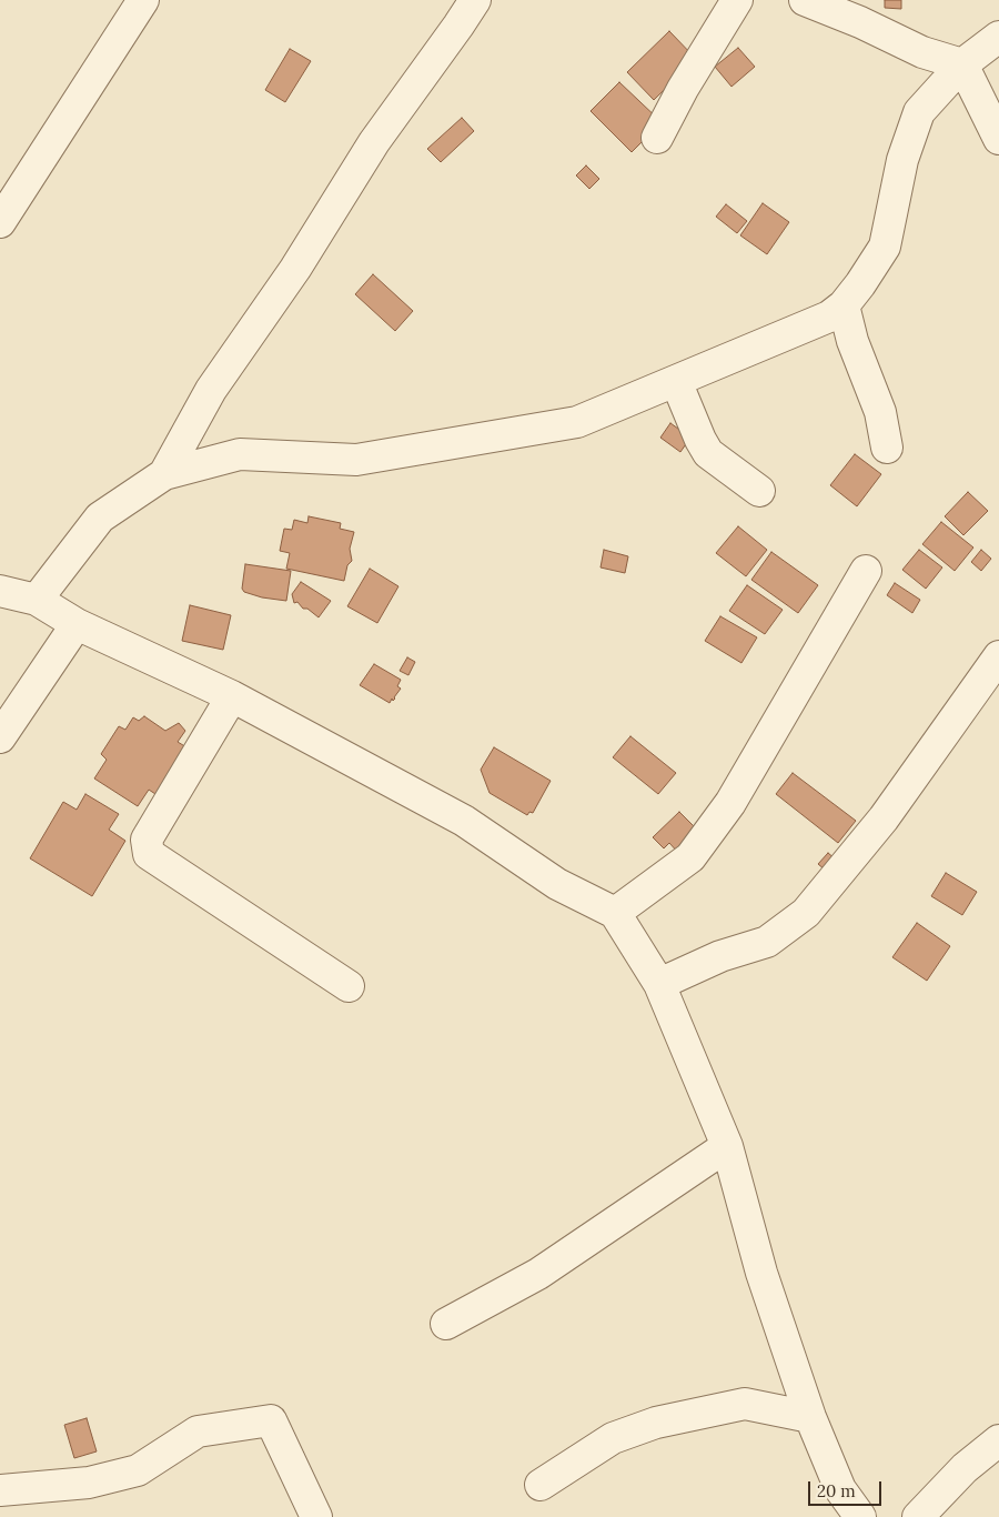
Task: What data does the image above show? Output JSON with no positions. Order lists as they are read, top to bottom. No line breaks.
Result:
{"scale_bar":"20 m"}
